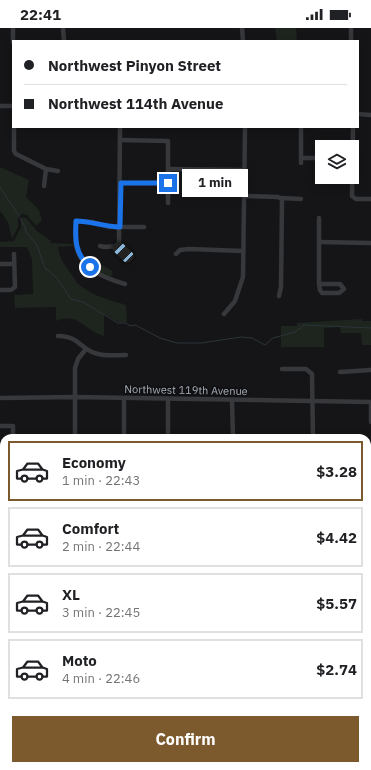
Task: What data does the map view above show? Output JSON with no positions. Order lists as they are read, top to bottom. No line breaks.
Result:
{"streets":{"street":["Northwest 119th Avenue"]},"page":{"status":"22:41","banner":["Northwest Pinyon Street","Northwest 114th Avenue"],"bubble":"1 min","list":[{"name":"Economy","note":"1 min · 22:43","value":"$3.28"},{"name":"Comfort","note":"2 min · 22:44","value":"$4.42"},{"name":"XL","note":"3 min · 22:45","value":"$5.57"},{"name":"Moto","note":"4 min · 22:46","value":"$2.74"}],"buttons":"Confirm"}}
